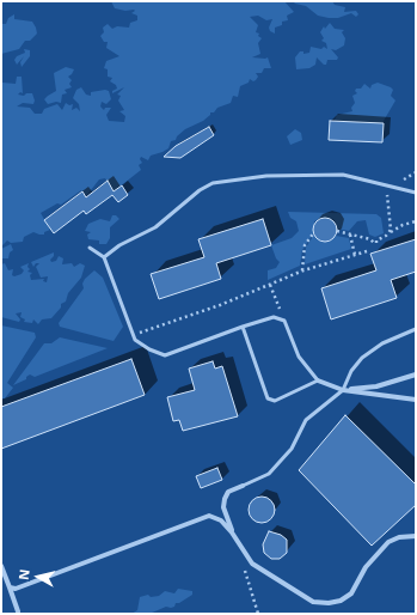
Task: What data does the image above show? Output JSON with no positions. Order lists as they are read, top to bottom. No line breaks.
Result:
{"north":"left"}
